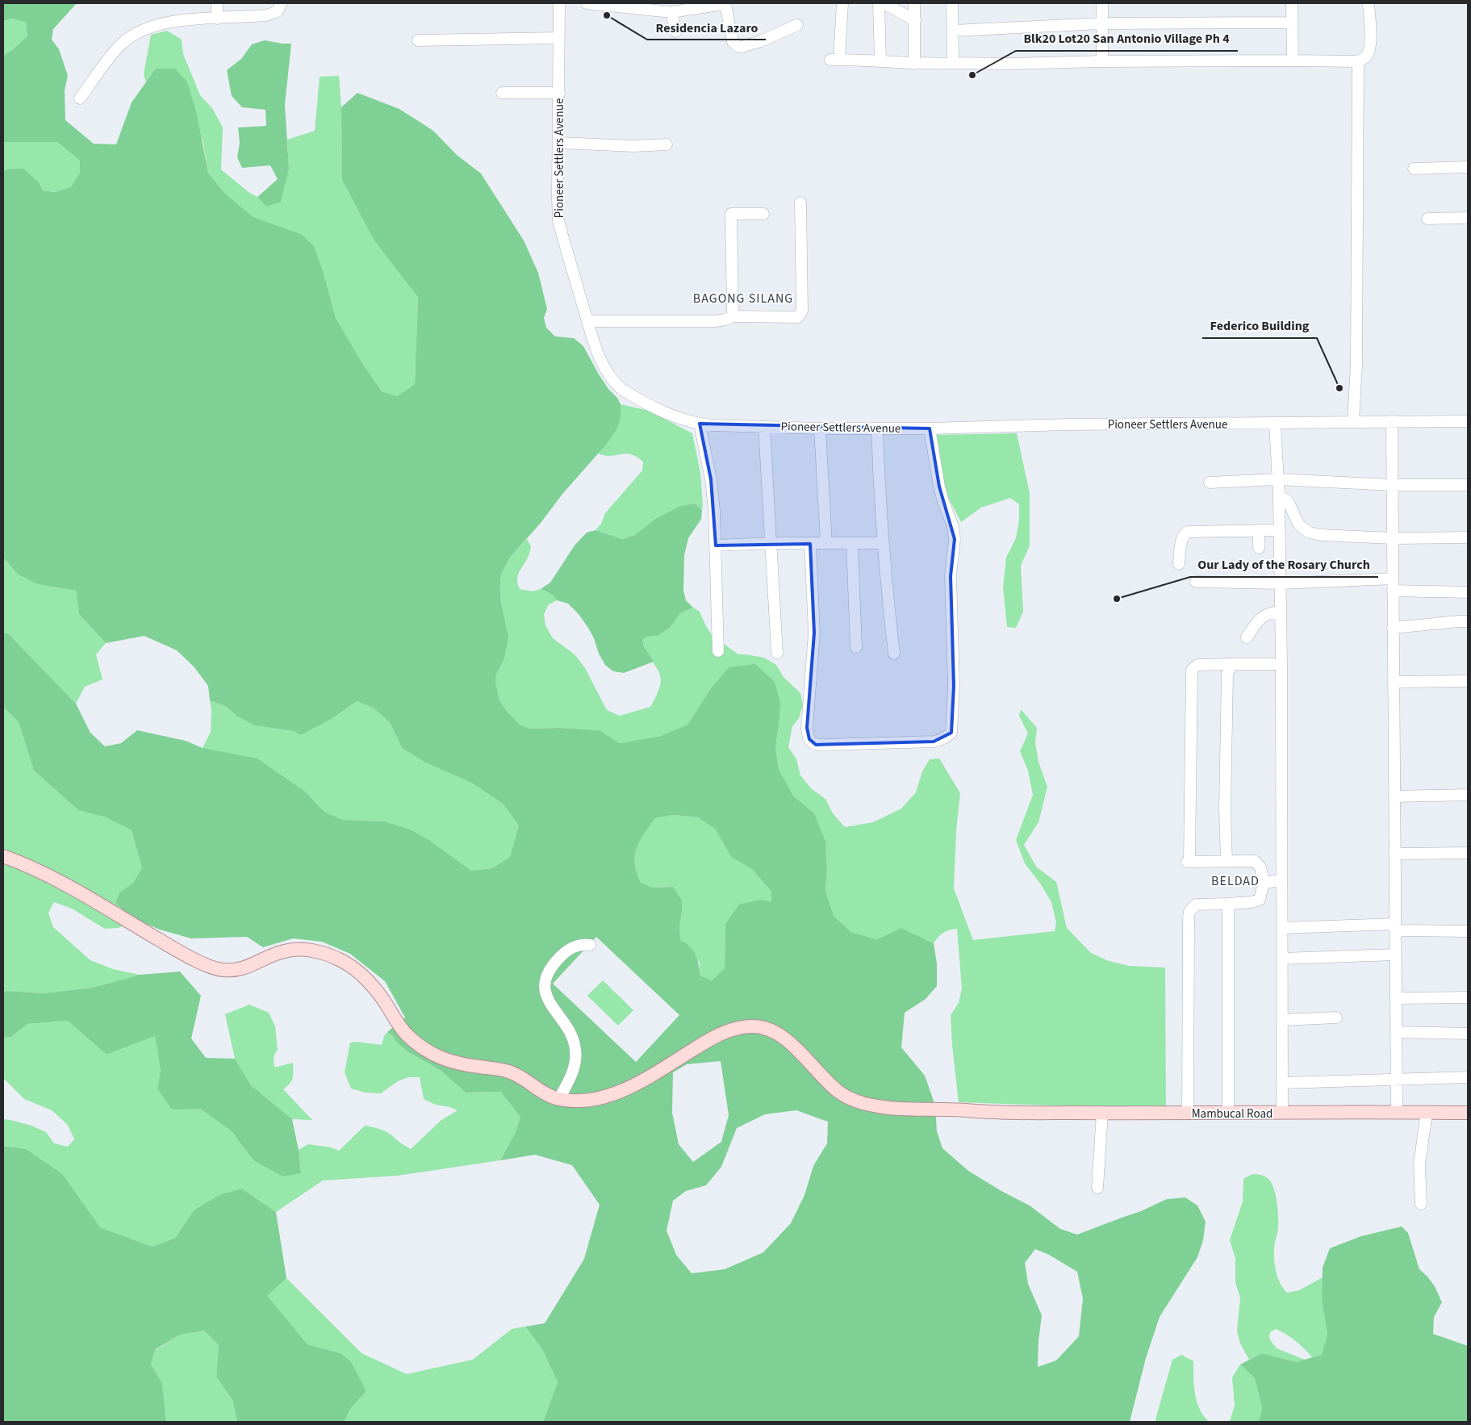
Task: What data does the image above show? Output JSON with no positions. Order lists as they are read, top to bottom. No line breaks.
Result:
{"streets":{"main road":["Mambucal Road"],"street":["Pioneer Settlers Avenue"]},"districts":["BAGONG SILANG","BELDAD"],"places":["Residencia Lazaro","Blk20 Lot20 San Antonio Village Ph 4","Federico Building","Our Lady of the Rosary Church"]}
